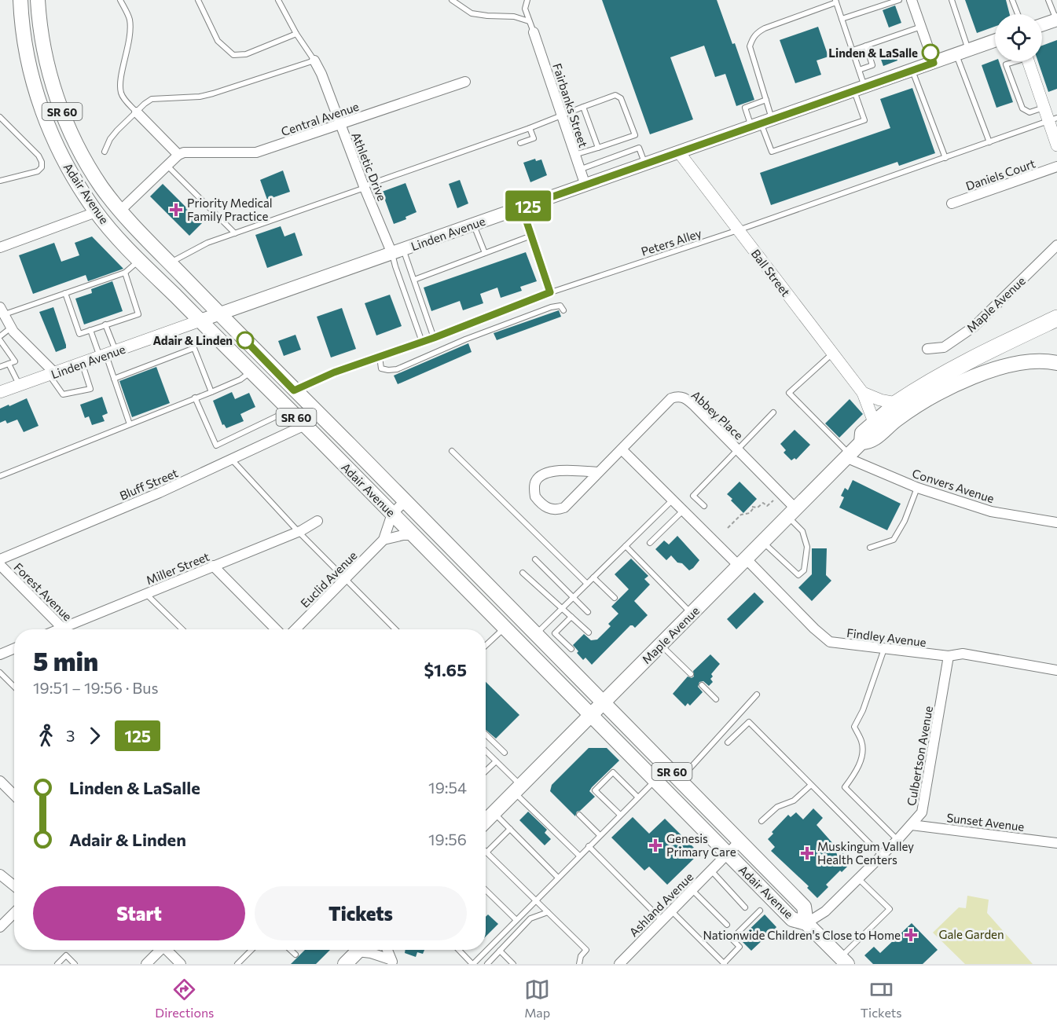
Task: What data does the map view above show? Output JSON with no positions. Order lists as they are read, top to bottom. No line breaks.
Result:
{"streets":{"main road":["SR 60","Adair Avenue","Linden Avenue","Maple Avenue"],"street":["Fairbanks Street","Central Avenue","Athletic Drive","Daniels Court","Ball Street","Abbey Place","Bluff Street","Convers Avenue","Miller Street","Euclid Avenue","Forest Avenue","Findley Avenue","Culbertson Avenue","Sunset Avenue","Ashland Avenue"],"lane":["Peters Alley"]},"crossings":[["Fairbanks Street","Linden Avenue"],["Central Avenue","Athletic Drive"],["Athletic Drive","Linden Avenue"],["Adair Avenue","Linden Avenue"],["Adair Avenue","Peters Alley"],["Adair Avenue","Maple Avenue"],["Adair Avenue","Bluff Street"],["Adair Avenue","Euclid Avenue"],["Adair Avenue","Culbertson Avenue"],["Adair Avenue","Ashland Avenue"],["Linden Avenue","Ball Street"],["Peters Alley","Ball Street"],["Maple Avenue","Abbey Place"],["Maple Avenue","Convers Avenue"],["Maple Avenue","Findley Avenue"],["Findley Avenue","Culbertson Avenue"],["Culbertson Avenue","Sunset Avenue"]],"parks":["Gale Garden"],"places":{"other":["Linden & LaSalle","Adair & Linden"],"health":["Priority Medical Family Practice","Genesis Primary Care","Muskingum Valley Health Centers","Nationwide Children's Close to Home"]},"lines":["bus line 125"],"page":{"on_map":"125","heading":["5 min","19:51 – 19:56 · Bus","$1.65"],"legs":["3","125"],"list":[{"name":"Linden & LaSalle","value":"19:54"},{"name":"Adair & Linden","value":"19:56"}],"buttons":["Start","Tickets"],"tabs":["Directions","Map","Tickets"]}}
